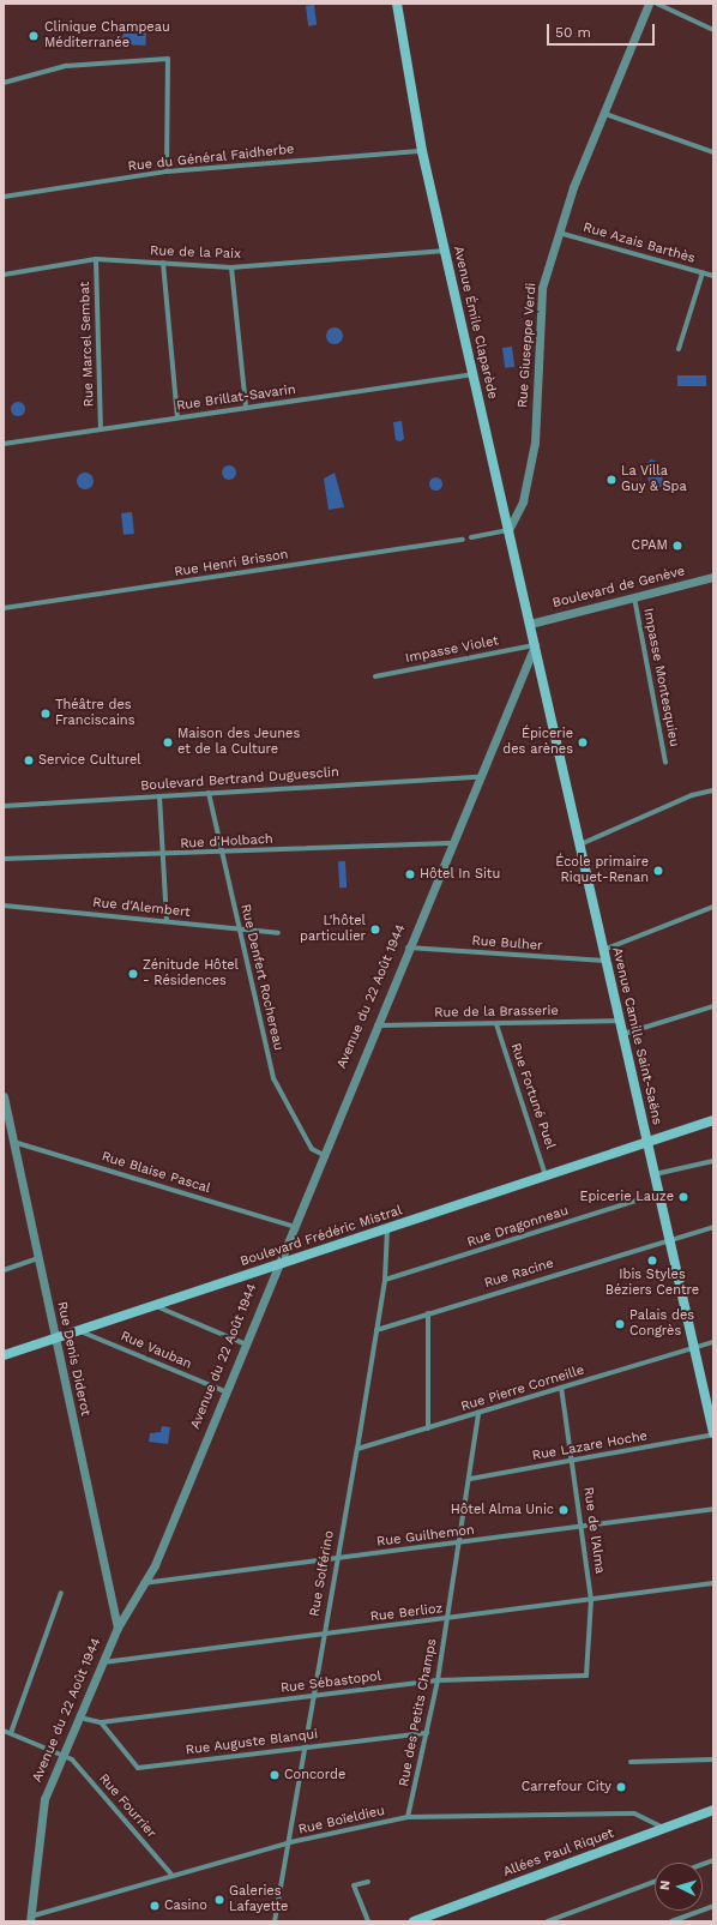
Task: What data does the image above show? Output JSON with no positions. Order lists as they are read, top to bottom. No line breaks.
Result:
{"streets":{"main road":["Avenue Émile Claparède","Avenue Camille Saint-Saëns","Boulevard Frédéric Mistral","Allées Paul Riquet"],"street":["Rue du Général Faidherbe","Rue Azais Barthès","Rue de la Paix","Rue Marcel Sembat","Rue Giuseppe Verdi","Rue Brillat-Savarin","Rue Henri Brisson","Boulevard de Genève","Impasse Violet","Impasse Montesquieu","Boulevard Bertrand Duguesclin","Rue d'Holbach","Rue d'Alembert","Rue Bulher","Rue Denfert Rochereau","Avenue du 22 Août 1944","Rue de la Brasserie","Rue Fortuné Puel","Rue Blaise Pascal","Rue Dragonneau","Rue Racine","Rue Vauban","Rue Denis Diderot","Rue Pierre Corneille","Rue Lazare Hoche","Rue de l'Alma","Rue Guilhemon","Rue Solférino","Rue Berlioz","Rue Sébastopol","Rue des Petits Champs","Rue Auguste Blanqui","Rue Fourrier","Rue Boïeldieu"]},"crossings":[["Rue du Général Faidherbe","Avenue Émile Claparède"],["Rue Azais Barthès","Rue Giuseppe Verdi"],["Rue de la Paix","Avenue Émile Claparède"],["Rue de la Paix","Rue Marcel Sembat"],["Avenue Émile Claparède","Rue Giuseppe Verdi"],["Avenue Émile Claparède","Rue Brillat-Savarin"],["Avenue Émile Claparède","Boulevard de Genève"],["Avenue Émile Claparède","Impasse Violet"],["Avenue Émile Claparède","Avenue du 22 Août 1944"],["Avenue Émile Claparède","Avenue Camille Saint-Saëns"],["Rue Marcel Sembat","Rue Brillat-Savarin"],["Boulevard de Genève","Impasse Montesquieu"],["Impasse Violet","Avenue du 22 Août 1944"],["Impasse Violet","Avenue Camille Saint-Saëns"],["Boulevard Bertrand Duguesclin","Rue Denfert Rochereau"],["Boulevard Bertrand Duguesclin","Avenue du 22 Août 1944"],["Rue d'Holbach","Rue Denfert Rochereau"],["Rue d'Holbach","Avenue du 22 Août 1944"],["Rue d'Alembert","Rue Denfert Rochereau"],["Rue Bulher","Avenue du 22 Août 1944"],["Rue Bulher","Avenue Camille Saint-Saëns"],["Rue Denfert Rochereau","Avenue du 22 Août 1944"],["Avenue du 22 Août 1944","Rue de la Brasserie"],["Avenue du 22 Août 1944","Avenue Camille Saint-Saëns"],["Avenue du 22 Août 1944","Rue Blaise Pascal"],["Avenue du 22 Août 1944","Boulevard Frédéric Mistral"],["Avenue du 22 Août 1944","Rue Vauban"],["Avenue du 22 Août 1944","Rue Denis Diderot"],["Avenue du 22 Août 1944","Rue Guilhemon"],["Avenue du 22 Août 1944","Rue Berlioz"],["Avenue du 22 Août 1944","Rue Sébastopol"],["Avenue du 22 Août 1944","Rue Fourrier"],["Avenue du 22 Août 1944","Rue Boïeldieu"],["Rue de la Brasserie","Avenue Camille Saint-Saëns"],["Rue de la Brasserie","Rue Fortuné Puel"],["Avenue Camille Saint-Saëns","Rue Dragonneau"],["Avenue Camille Saint-Saëns","Boulevard Frédéric Mistral"],["Avenue Camille Saint-Saëns","Rue Racine"],["Avenue Camille Saint-Saëns","Rue Pierre Corneille"],["Avenue Camille Saint-Saëns","Rue Lazare Hoche"],["Rue Fortuné Puel","Boulevard Frédéric Mistral"],["Rue Blaise Pascal","Rue Denis Diderot"],["Rue Dragonneau","Rue Solférino"],["Boulevard Frédéric Mistral","Rue Vauban"],["Boulevard Frédéric Mistral","Rue Denis Diderot"],["Boulevard Frédéric Mistral","Rue Solférino"],["Rue Racine","Rue Solférino"],["Rue Pierre Corneille","Rue de l'Alma"],["Rue Pierre Corneille","Rue Solférino"],["Rue Pierre Corneille","Rue des Petits Champs"],["Rue Lazare Hoche","Rue de l'Alma"],["Rue Lazare Hoche","Rue des Petits Champs"],["Rue de l'Alma","Rue Guilhemon"],["Rue de l'Alma","Rue Berlioz"],["Rue de l'Alma","Rue Sébastopol"],["Rue Guilhemon","Rue Solférino"],["Rue Guilhemon","Rue des Petits Champs"],["Rue Solférino","Rue Berlioz"],["Rue Solférino","Rue Sébastopol"],["Rue Solférino","Rue Auguste Blanqui"],["Rue Solférino","Rue Boïeldieu"],["Rue Berlioz","Rue des Petits Champs"],["Rue Sébastopol","Rue des Petits Champs"],["Rue Sébastopol","Rue Auguste Blanqui"],["Rue des Petits Champs","Rue Auguste Blanqui"],["Rue des Petits Champs","Rue Boïeldieu"],["Rue Fourrier","Rue Boïeldieu"],["Rue Boïeldieu","Allées Paul Riquet"]],"places":["Clinique Champeau Méditerranée","La Villa Guy & Spa","CPAM","Théâtre des Franciscains","Maison des Jeunes et de la Culture","Épicerie des arènes","Service Culturel","École primaire Riquet-Renan","Hôtel In Situ","L'hôtel particulier","Zénitude Hôtel - Résidences","Epicerie Lauze","Ibis Styles Béziers Centre","Palais des Congrès","Hôtel Alma Unic","Concorde","Carrefour City","Galeries Lafayette","Casino"],"scale_bar":"50 m","north":"left"}
